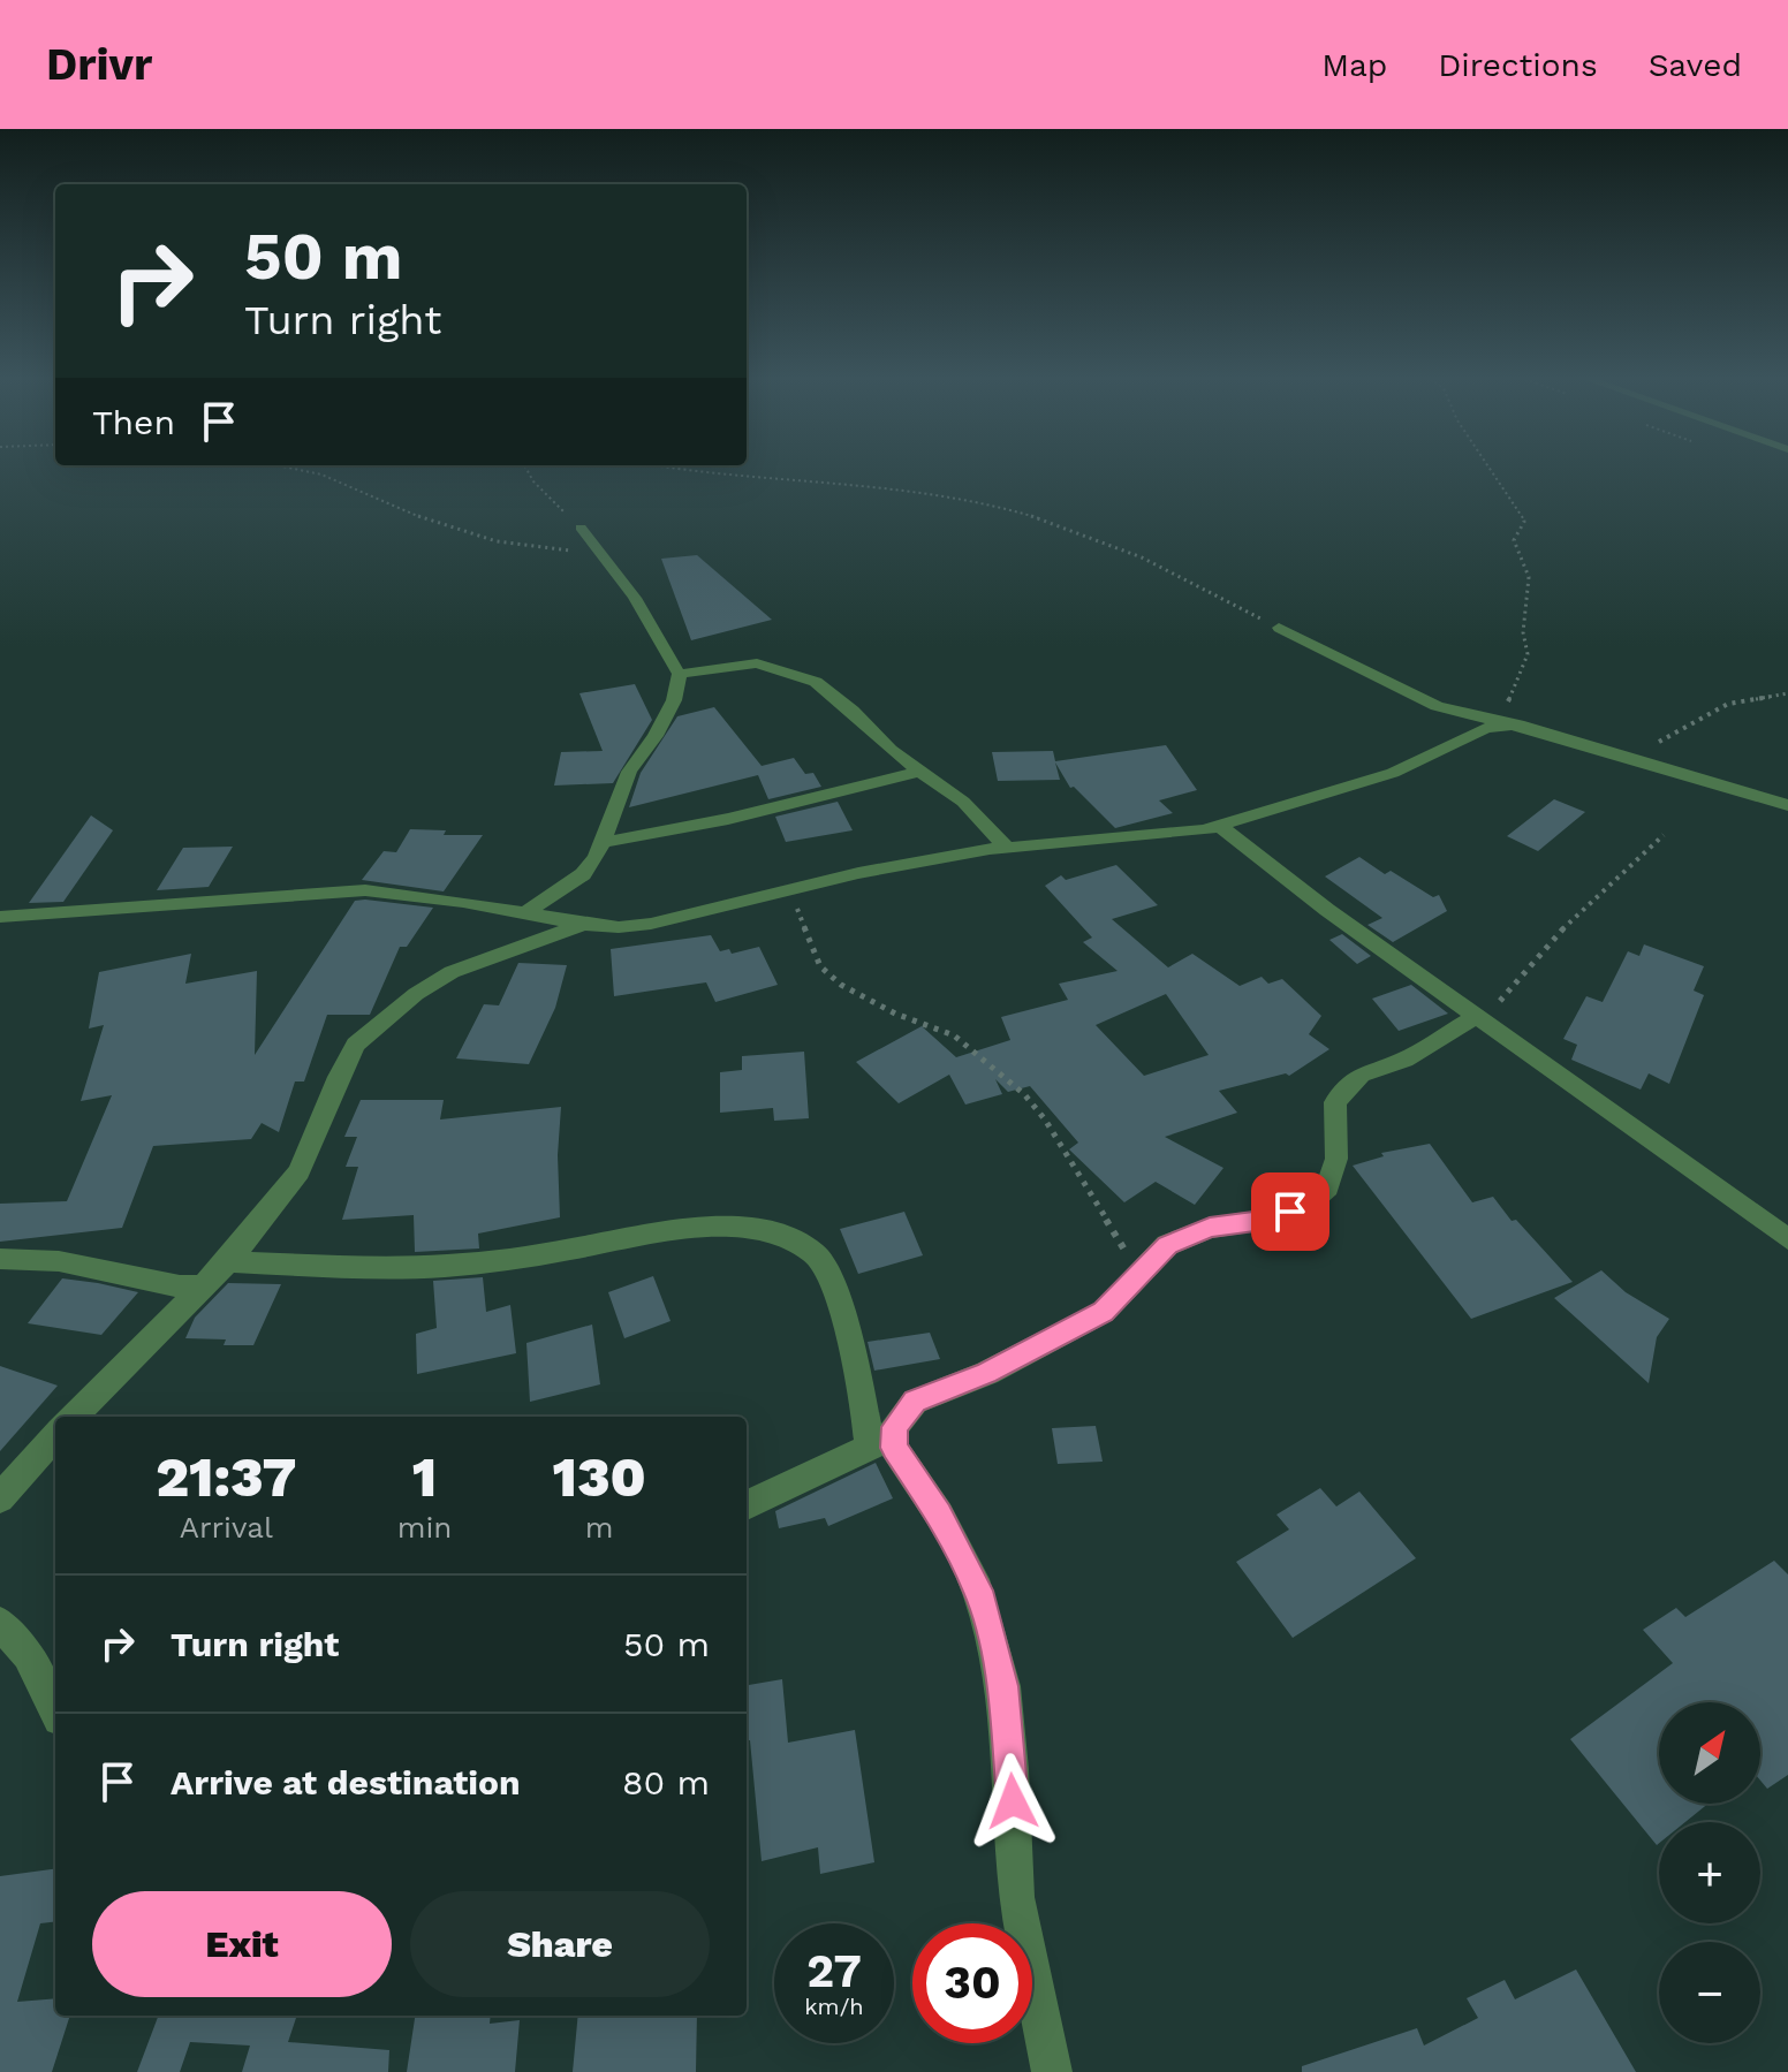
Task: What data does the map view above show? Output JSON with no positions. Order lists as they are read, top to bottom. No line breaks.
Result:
{"north":"top right","page":{"header":"Drivr","nav":["Map","Directions","Saved"],"turn":["50 m","Turn right"],"then":"Then","eta":["21:37","Arrival","1","min","130","m"],"list":[{"name":"Turn right","value":"50 m"},{"name":"Arrive at destination","value":"80 m"}],"map_buttons":["+","−"],"buttons":["Exit","Share"],"speed":"27 km/h","limit":"30"}}
